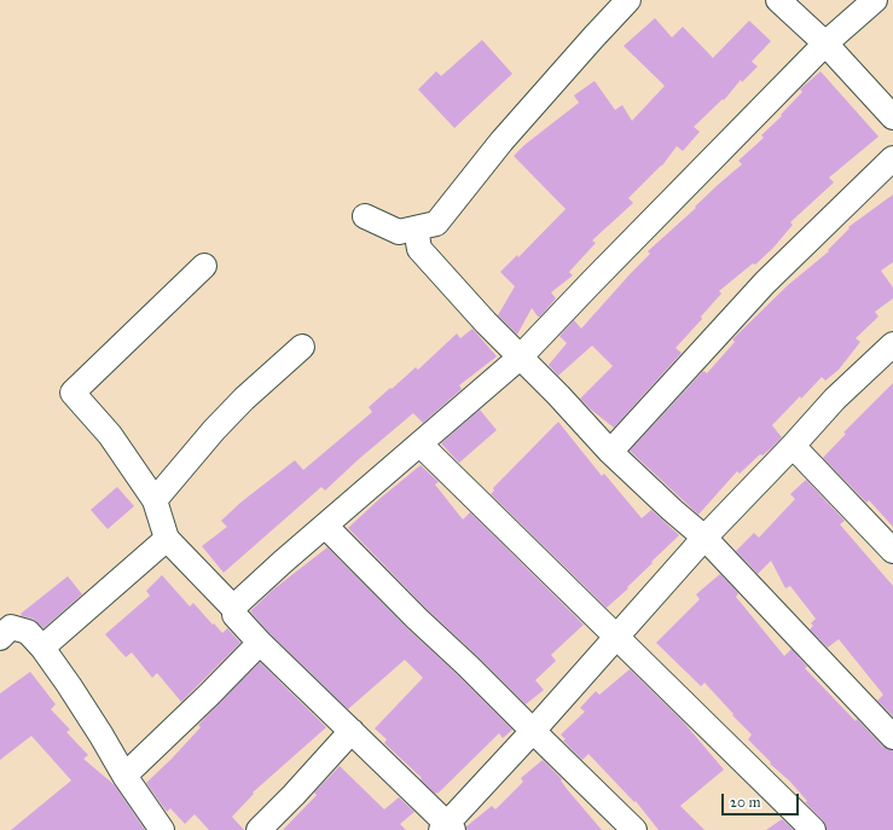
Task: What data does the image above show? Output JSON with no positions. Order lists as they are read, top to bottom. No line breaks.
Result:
{"scale_bar":"20 m"}
